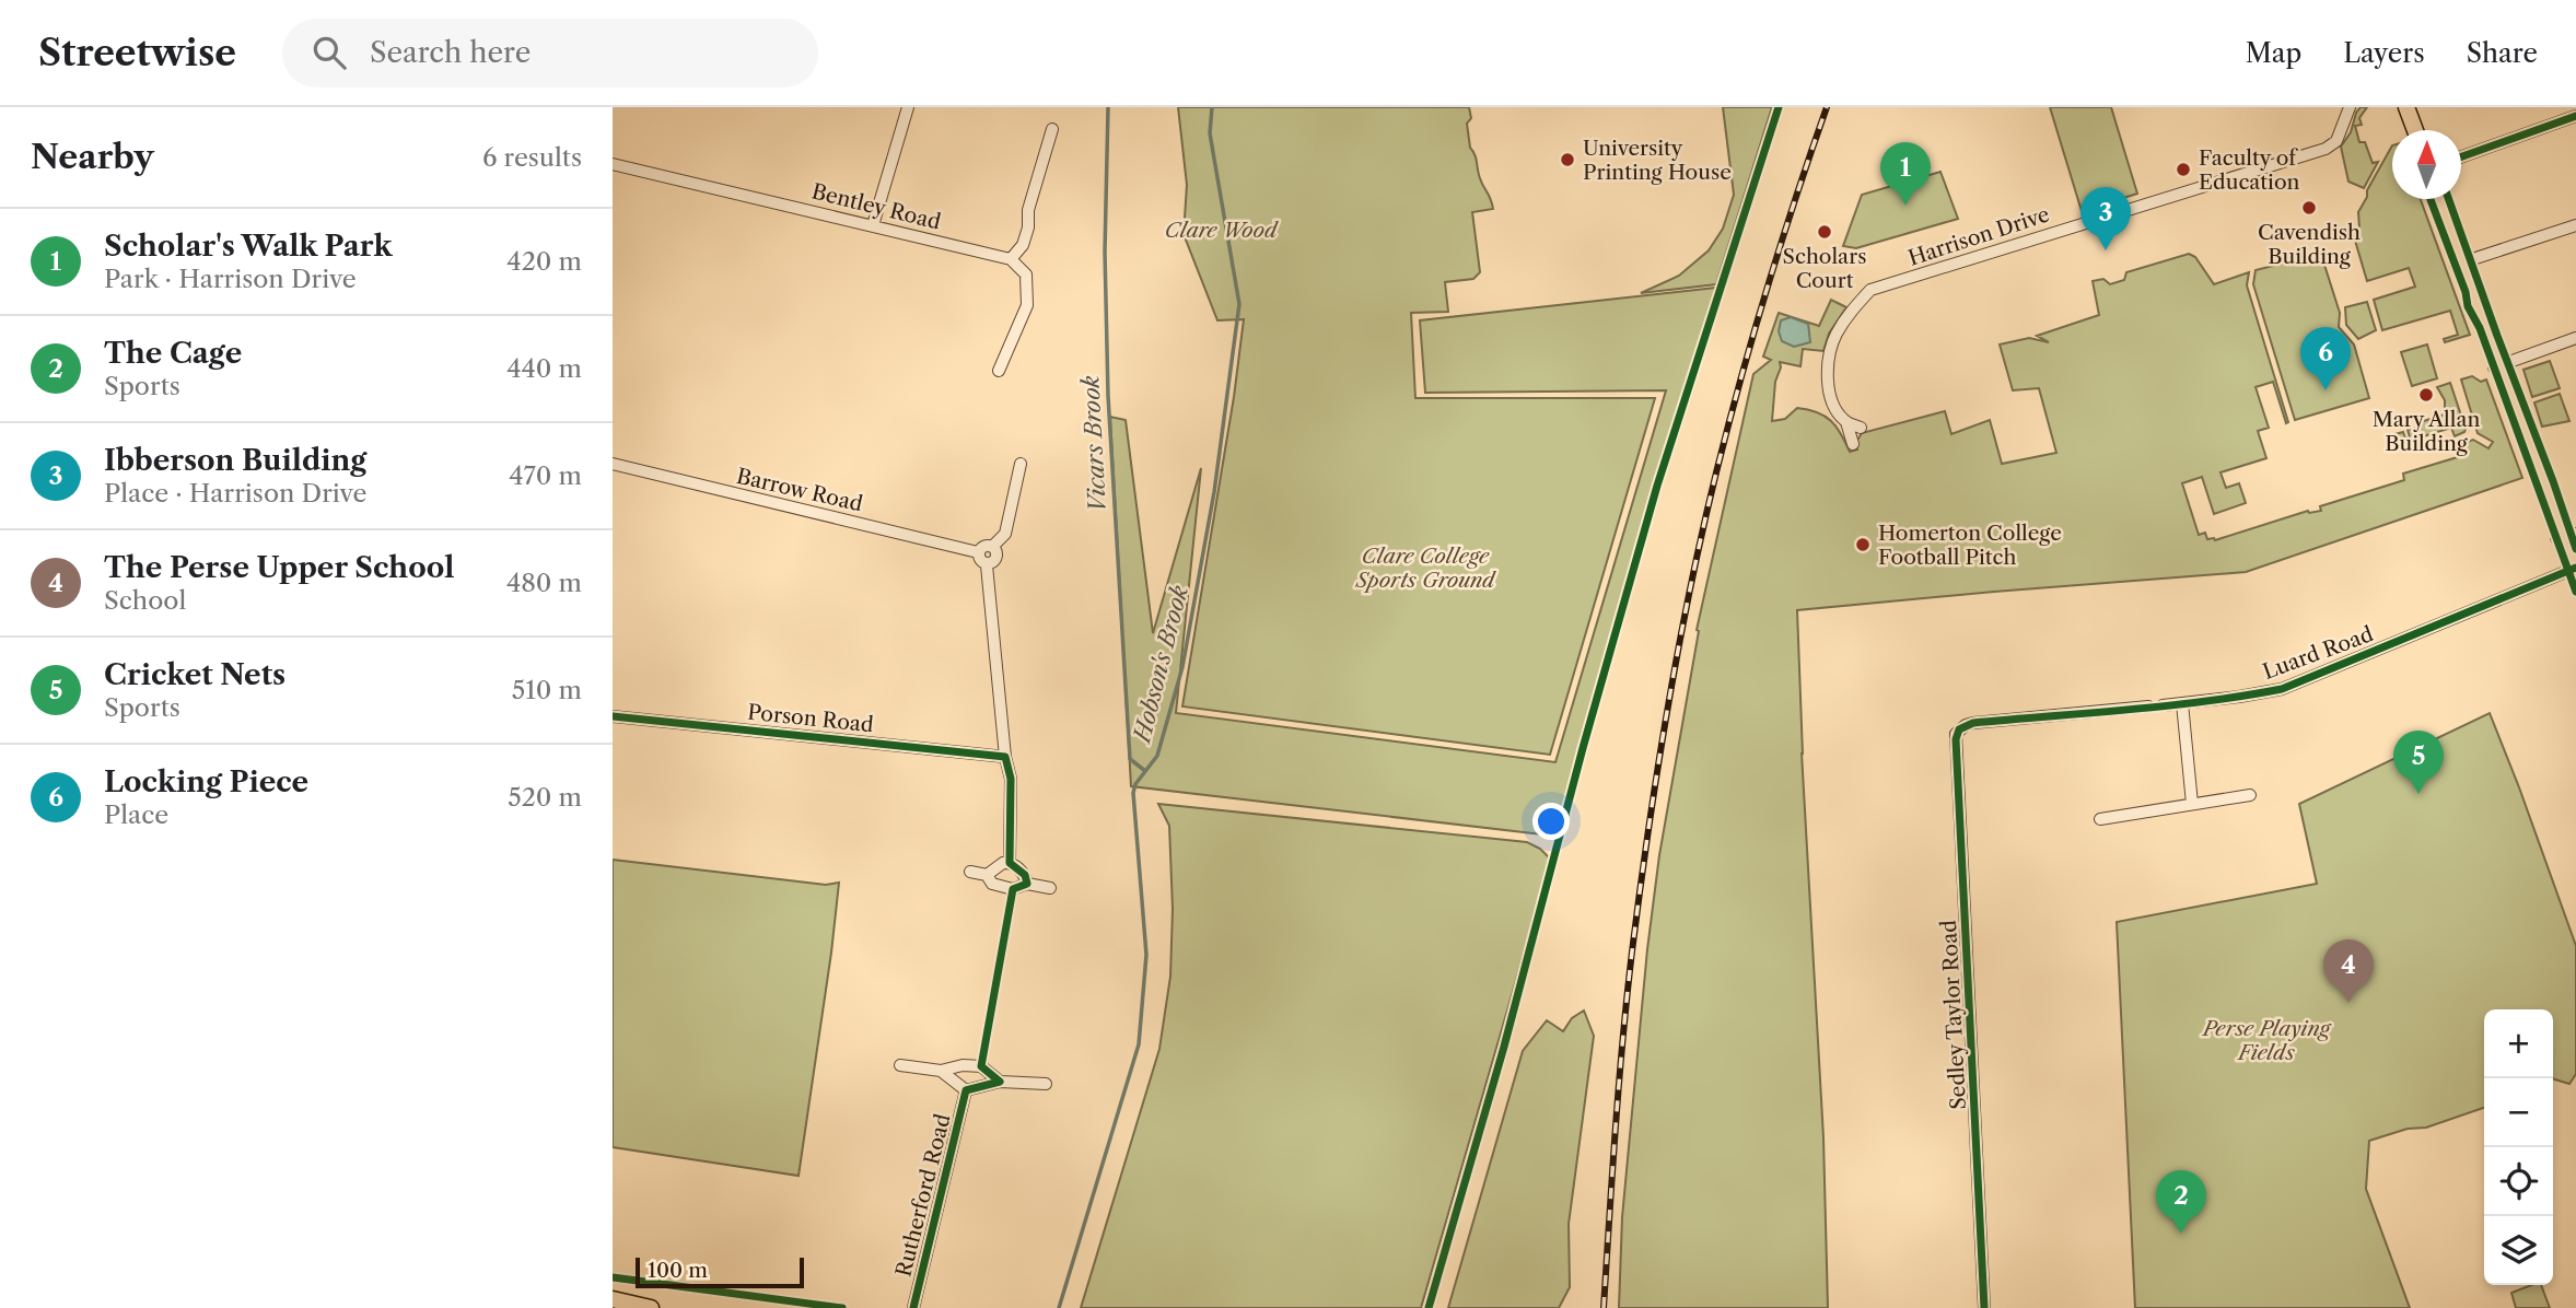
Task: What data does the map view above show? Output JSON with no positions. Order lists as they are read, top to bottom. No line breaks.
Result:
{"streets":{"street":["Bentley Road","Harrison Drive","Barrow Road","Luard Road","Porson Road","Sedley Taylor Road","Rutherford Road"]},"water":["Vicars Brook","Hobson's Brook"],"parks":["Clare Wood","Clare College Sports Ground","Perse Playing Fields"],"places":["University Printing House","Faculty of Education","Cavendish Building","Scholars Court","Mary Allan Building","Homerton College Football Pitch"],"scale_bar":"100 m","north":"top","page":{"header":"Streetwise","search":"Search here","nav":["Map","Layers","Share"],"heading":["Nearby","6 results"],"pins":["1","3","6","5","4","2"],"list":[{"mark":"1","name":"Scholar's Walk Park","note":"Park · Harrison Drive","value":"420 m"},{"mark":"2","name":"The Cage","note":"Sports","value":"440 m"},{"mark":"3","name":"Ibberson Building","note":"Place · Harrison Drive","value":"470 m"},{"mark":"4","name":"The Perse Upper School","note":"School","value":"480 m"},{"mark":"5","name":"Cricket Nets","note":"Sports","value":"510 m"},{"mark":"6","name":"Locking Piece","note":"Place","value":"520 m"}],"map_buttons":["+","−"],"scale":"100 m"}}
